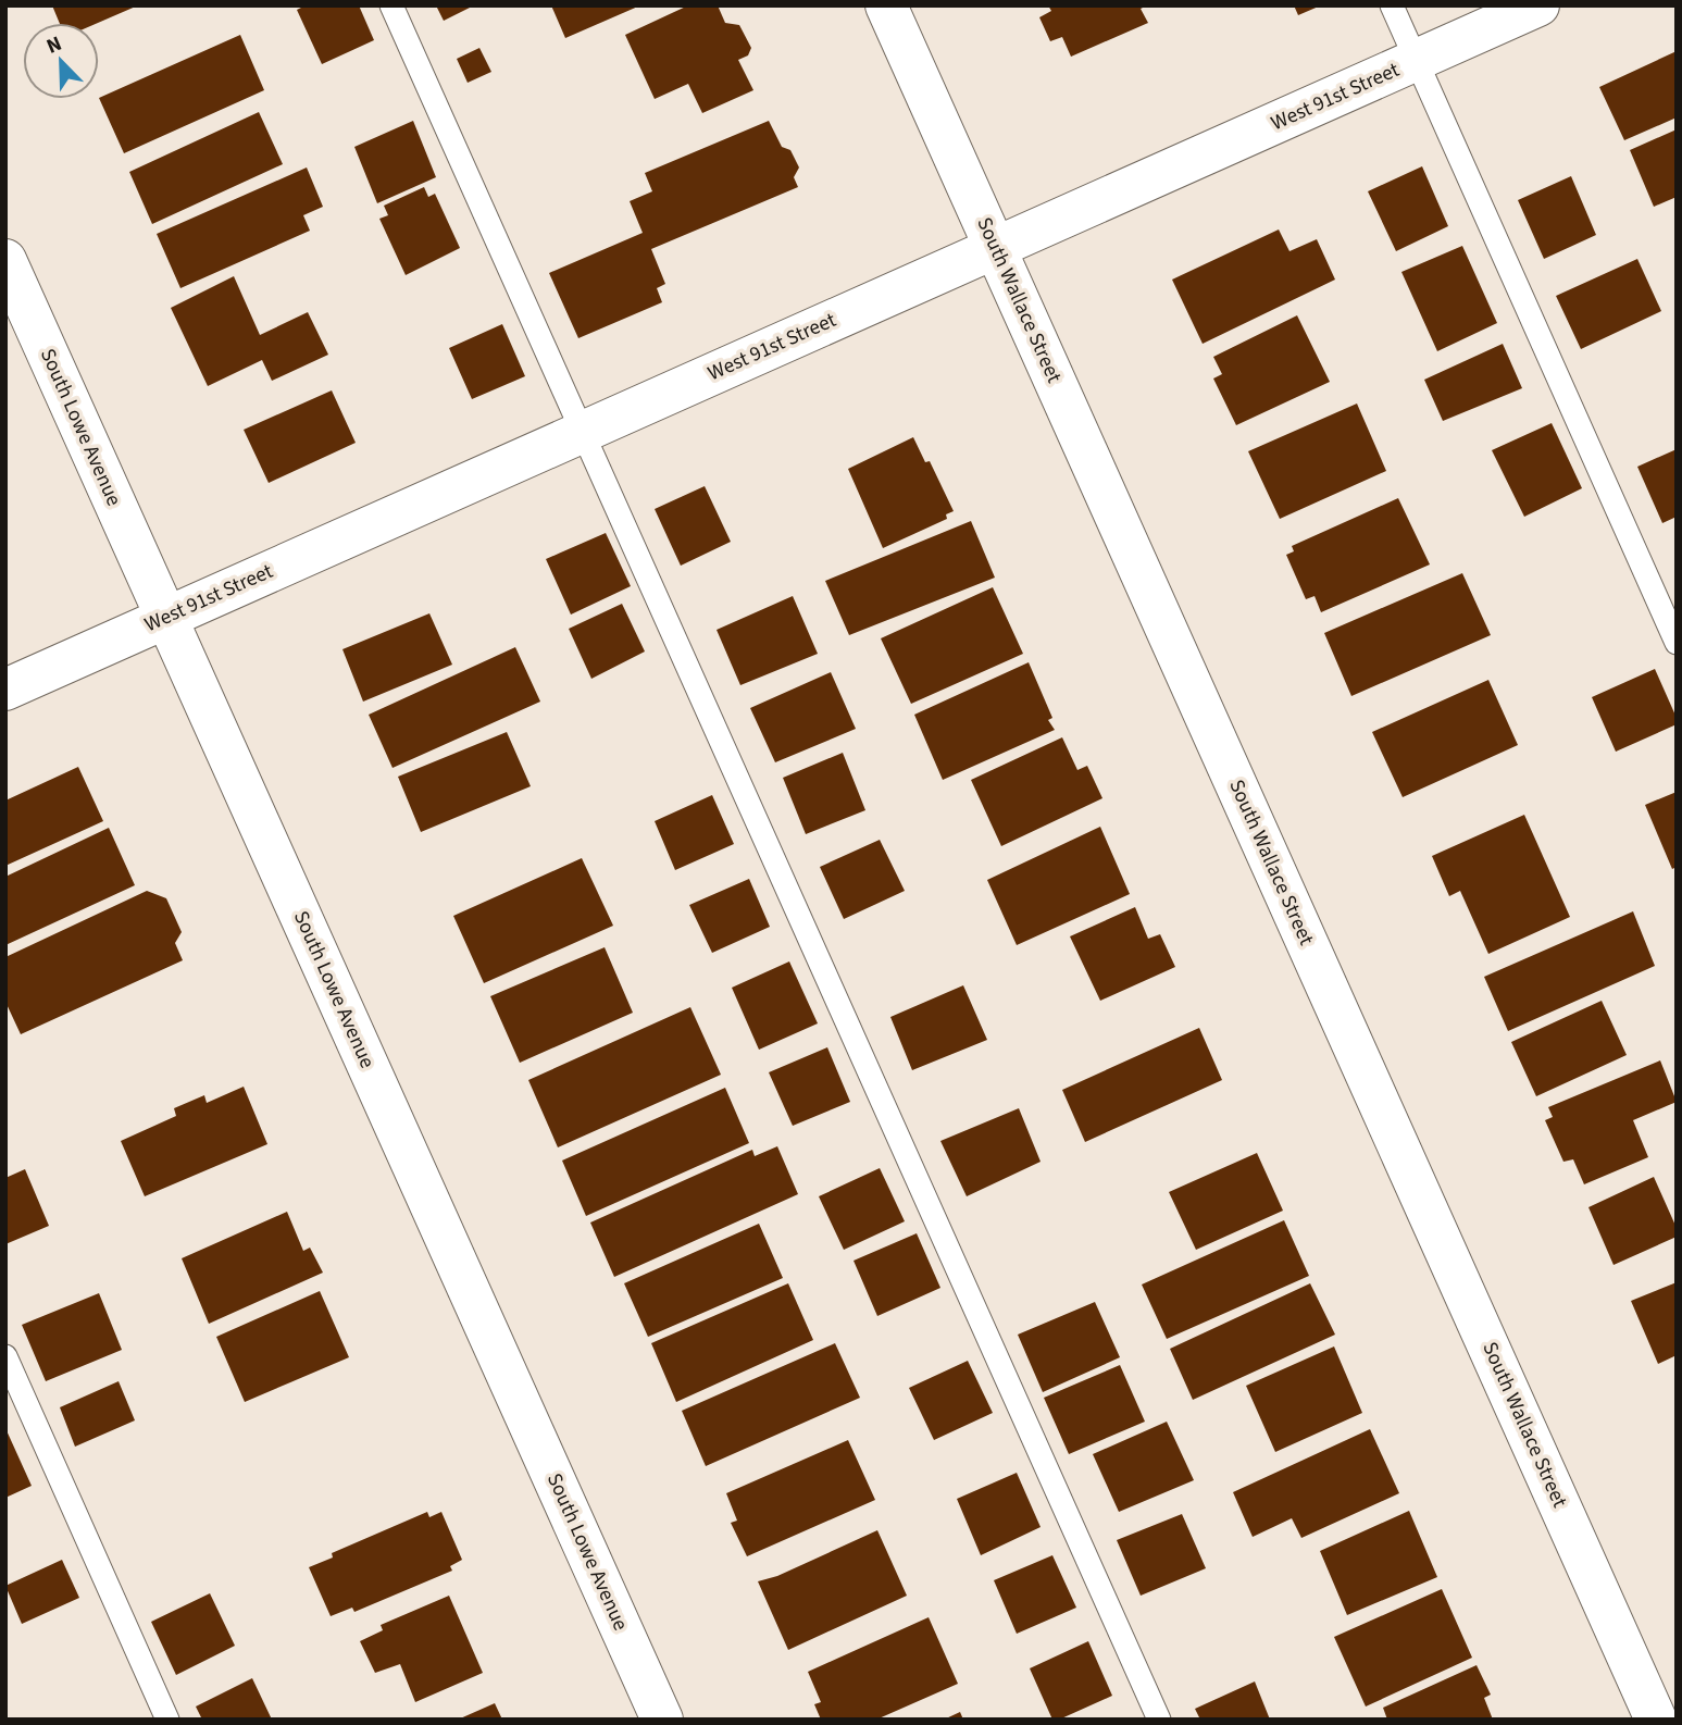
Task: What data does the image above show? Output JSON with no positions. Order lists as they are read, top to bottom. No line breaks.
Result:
{"streets":{"street":["West 91st Street","South Wallace Street","South Lowe Avenue"]},"crossings":[["West 91st Street","South Wallace Street"],["West 91st Street","South Lowe Avenue"]],"north":"top left"}
